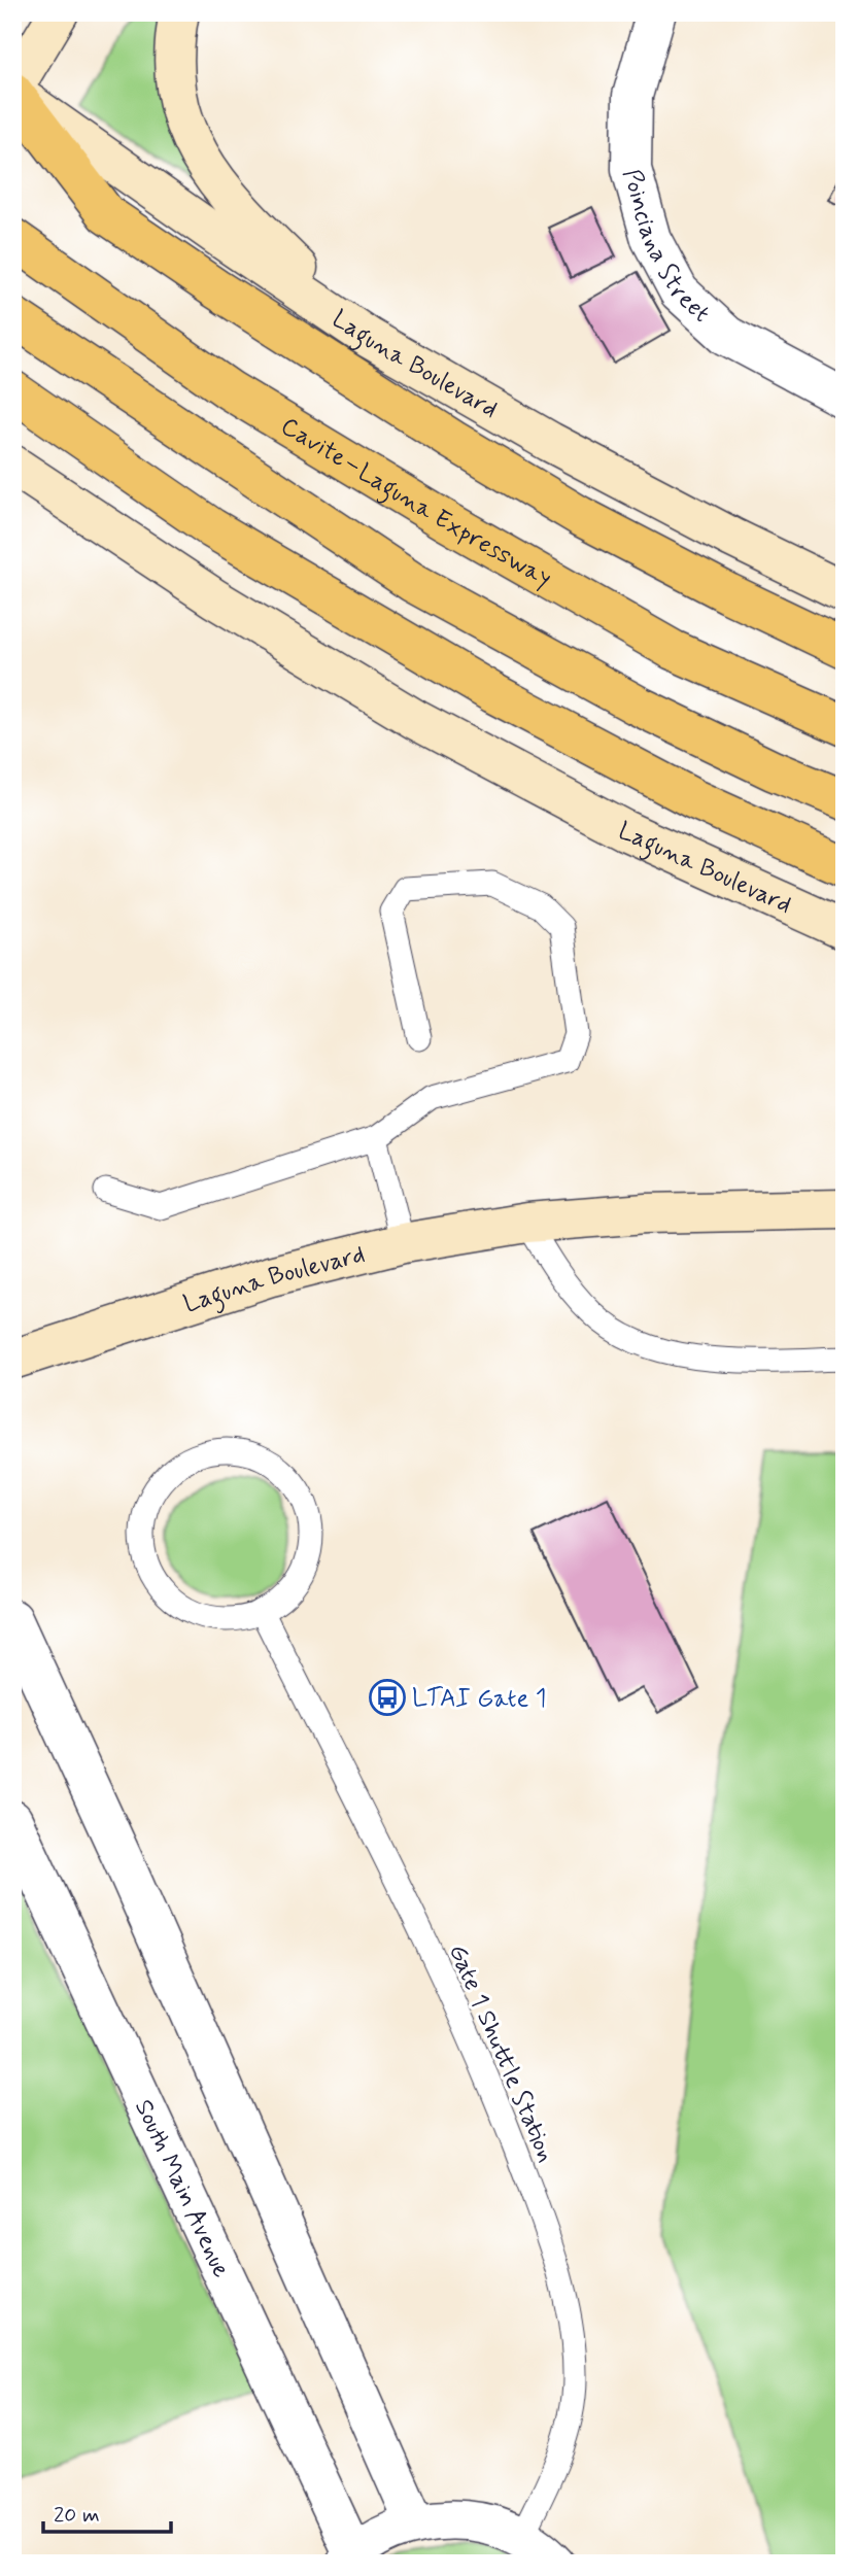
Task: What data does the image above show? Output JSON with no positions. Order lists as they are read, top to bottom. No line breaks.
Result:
{"streets":{"highway":["Cavite–Laguna Expressway"],"main road":["Laguna Boulevard"],"street":["Poinciana Street","South Main Avenue"],"lane":["Gate 1 Shuttle Station"]},"places":{"bus stop":["LTAI Gate 1"]},"scale_bar":"20 m"}
